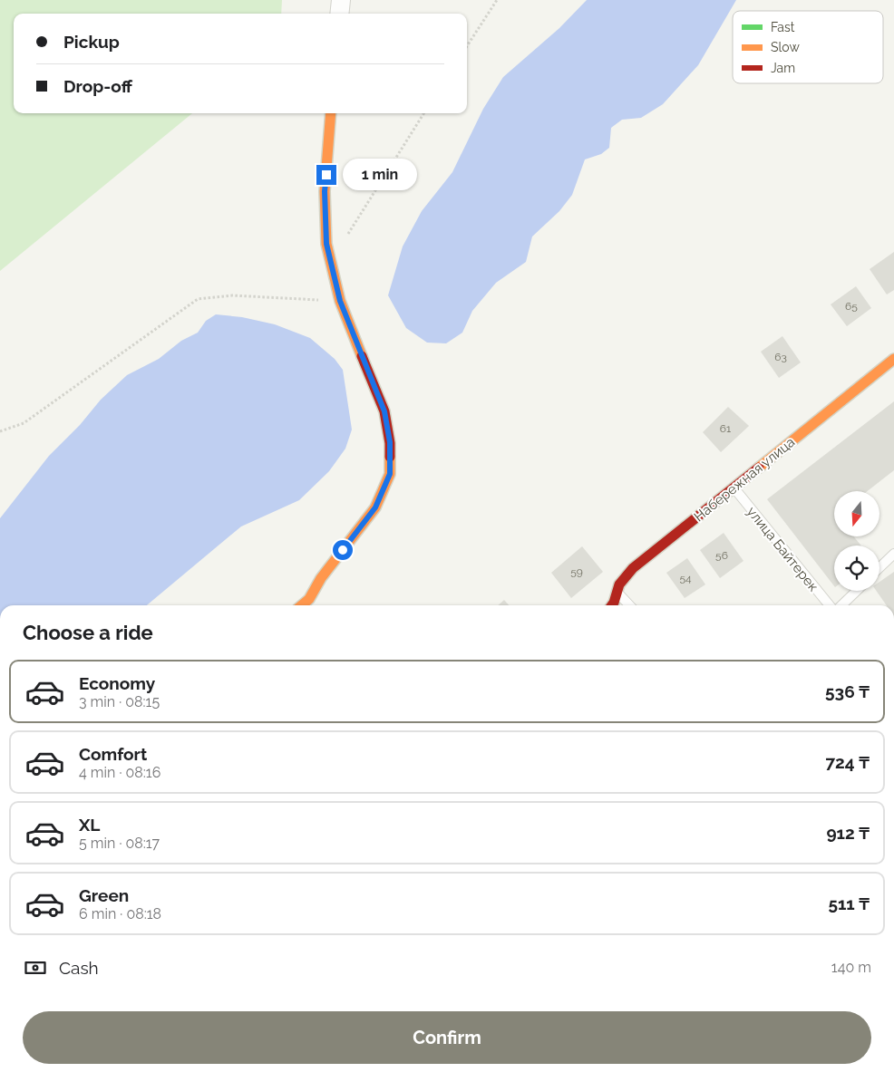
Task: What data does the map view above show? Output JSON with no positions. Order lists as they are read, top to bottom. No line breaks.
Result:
{"streets":{"street":["Набережная улица"],"lane":["улица Байтерек"]},"crossings":[["Набережная улица","улица Байтерек"]],"house_numbers":["65","63","61","56","59","54"],"legend":["Fast","Slow","Jam"],"north":"bottom","page":{"banner":["Pickup","Drop-off"],"bubble":"1 min","heading":"Choose a ride","list":[{"name":"Economy","note":"3 min · 08:15","value":"536 ₸"},{"name":"Comfort","note":"4 min · 08:16","value":"724 ₸"},{"name":"XL","note":"5 min · 08:17","value":"912 ₸"},{"name":"Green","note":"6 min · 08:18","value":"511 ₸"}],"pay":["Cash","140 m"],"buttons":"Confirm"}}
